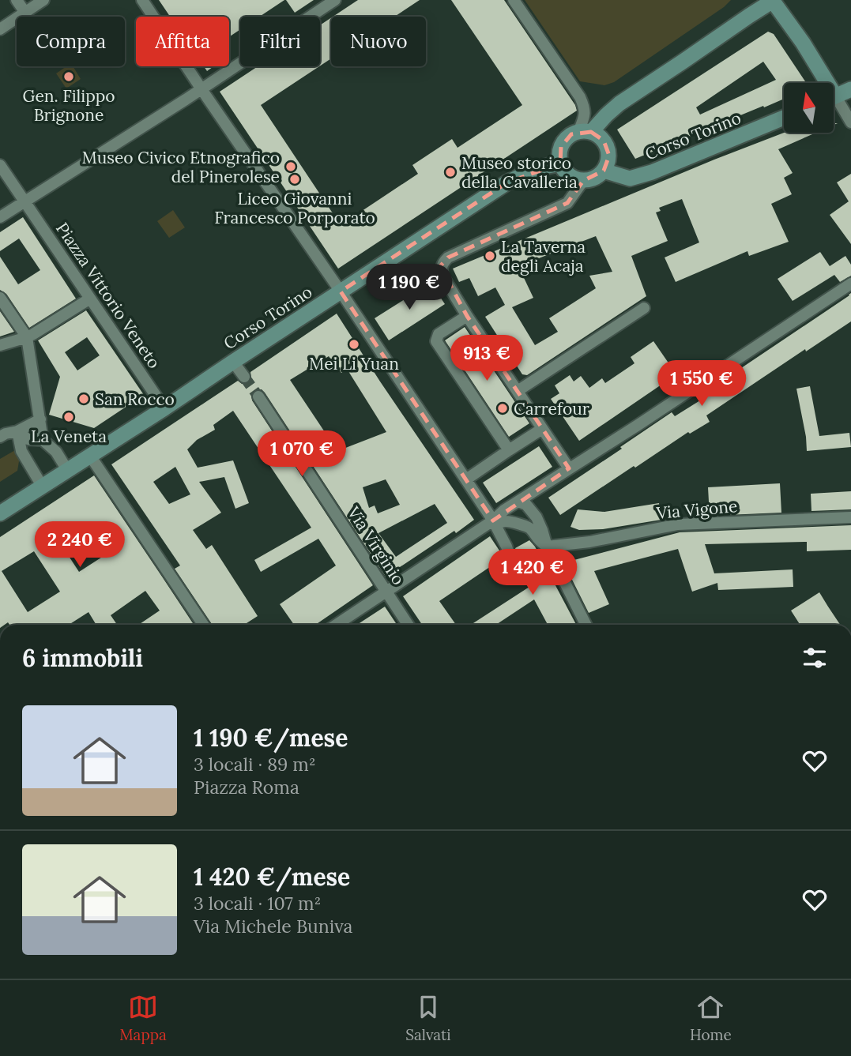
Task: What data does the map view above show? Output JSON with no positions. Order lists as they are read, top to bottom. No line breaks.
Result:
{"streets":{"main road":["Corso Torino"],"street":["Piazza Vittorio Veneto","Via Vigone","Via Virginio"]},"crossings":[["Corso Torino","Piazza Vittorio Veneto"]],"places":["Gen. Filippo Brignone","Museo Civico Etnografico del Pinerolese","Museo storico della Cavalleria","Liceo Giovanni Francesco Porporato","La Taverna degli Acaja","Mei Li Yuan","San Rocco","Carrefour","La Veneta"],"north":"top","page":{"chip":["Compra","Affitta","Filtri","Nuovo"],"price":["1 190 €","913 €","1 550 €","1 070 €","2 240 €","1 420 €"],"heading":"6 immobili","list":[{"name":"1 190 €/mese","note":"3 locali · 89 m² · Piazza Roma"},{"name":"1 420 €/mese","note":"3 locali · 107 m² · Via Michele Buniva"}],"tabs":["Mappa","Salvati","Home"]}}
